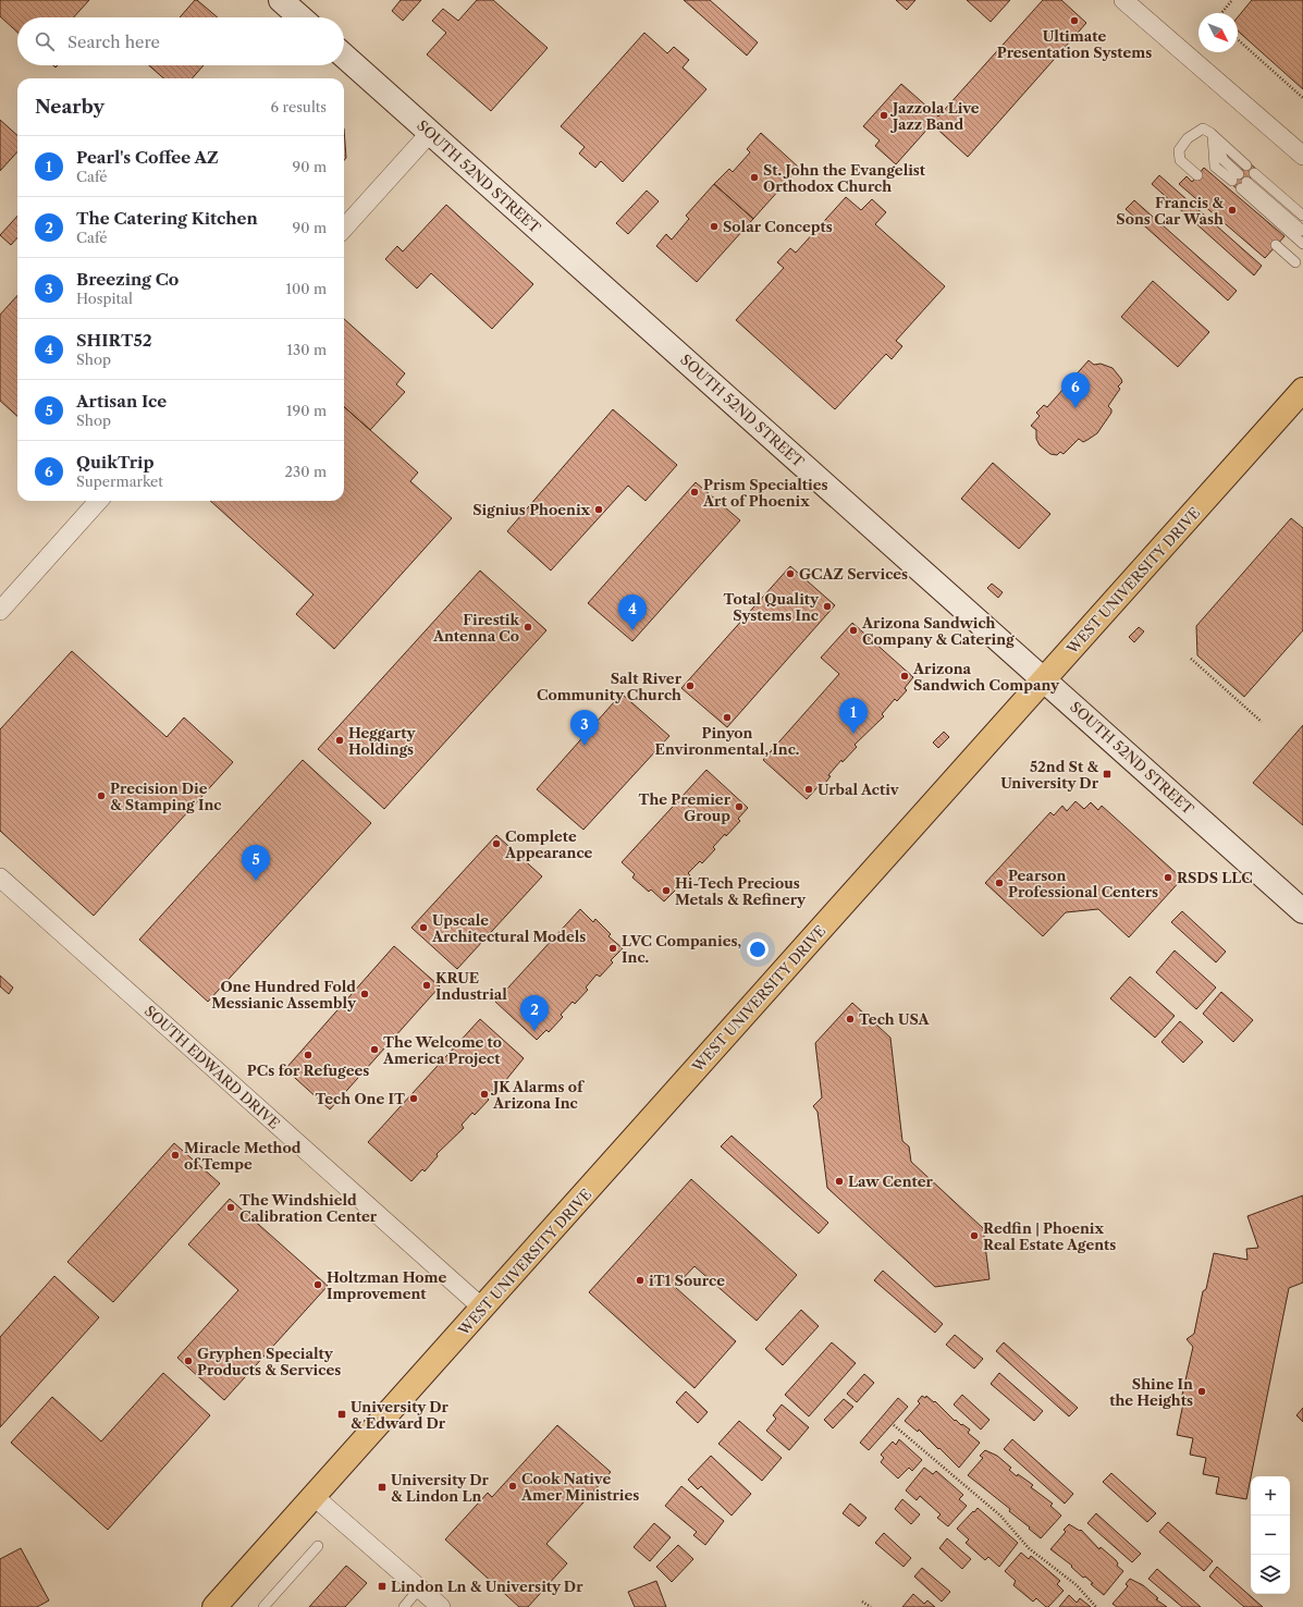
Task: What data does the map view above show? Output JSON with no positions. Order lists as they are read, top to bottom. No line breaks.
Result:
{"streets":{"main road":["SOUTH 52ND STREET","WEST UNIVERSITY DRIVE"],"street":["SOUTH EDWARD DRIVE"]},"crossings":[["SOUTH 52ND STREET","WEST UNIVERSITY DRIVE"],["WEST UNIVERSITY DRIVE","SOUTH EDWARD DRIVE"]],"places":{"other":["Ultimate Presentation Systems","Jazzola Live Jazz Band","St. John the Evangelist Orthodox Church","Francis & Sons Car Wash","Solar Concepts","Prism Specialties Art of Phoenix","Signius Phoenix","GCAZ Services","Total Quality Systems Inc","Firestik Antenna Co","Arizona Sandwich Company & Catering","Arizona Sandwich Company","Salt River Community Church","Pinyon Environmental, Inc.","Heggarty Holdings","Urbal Activ","Precision Die & Stamping Inc","The Premier Group","Complete Appearance","RSDS LLC","Pearson Professional Centers","Hi-Tech Precious Metals & Refinery","Upscale Architectural Models","LVC Companies, Inc.","KRUE Industrial","One Hundred Fold Messianic Assembly","Tech USA","The Welcome to America Project","PCs for Refugees","JK Alarms of Arizona Inc","Tech One IT","Miracle Method of Tempe","Law Center","The Windshield Calibration Center","Redfin | Phoenix Real Estate Agents","iT1 Source","Holtzman Home Improvement","Gryphen Specialty Products & Services","Shine In the Heights","Cook Native Amer Ministries"],"transit":["52nd St & University Dr","University Dr & Edward Dr","University Dr & Lindon Ln","Lindon Ln & University Dr"]},"north":"bottom right","page":{"search":"Search here","heading":["Nearby","6 results"],"list":[{"mark":"1","name":"Pearl's Coffee AZ","note":"Café","value":"90 m"},{"mark":"2","name":"The Catering Kitchen","note":"Café","value":"90 m"},{"mark":"3","name":"Breezing Co","note":"Hospital","value":"100 m"},{"mark":"4","name":"SHIRT52","note":"Shop","value":"130 m"},{"mark":"5","name":"Artisan Ice","note":"Shop","value":"190 m"},{"mark":"6","name":"QuikTrip","note":"Supermarket","value":"230 m"}],"pins":["6","4","1","3","5","2"],"map_buttons":["+","−"]}}
